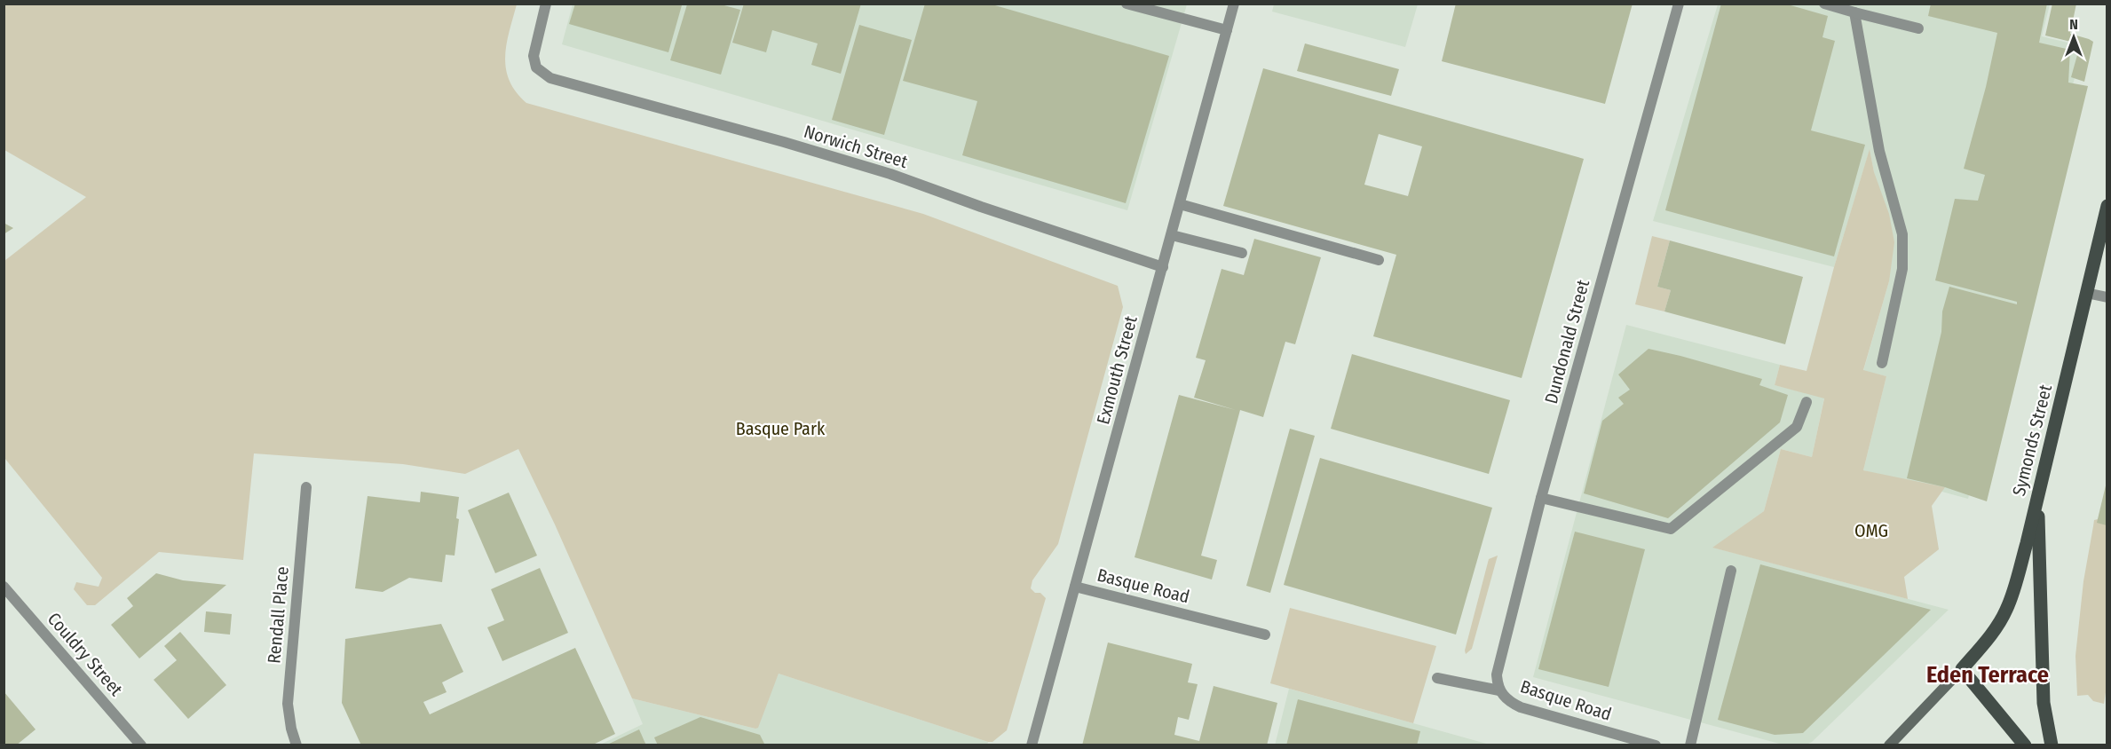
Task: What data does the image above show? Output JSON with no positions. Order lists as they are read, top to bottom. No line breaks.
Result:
{"streets":{"main road":["Symonds Street"],"street":["Norwich Street","Dundonald Street","Exmouth Street","Basque Road","Rendall Place","Couldry Street"]},"crossings":[["Norwich Street","Exmouth Street"],["Dundonald Street","Basque Road"],["Exmouth Street","Basque Road"]],"districts":["Eden Terrace"],"parks":["Basque Park","OMG"],"north":"top"}
